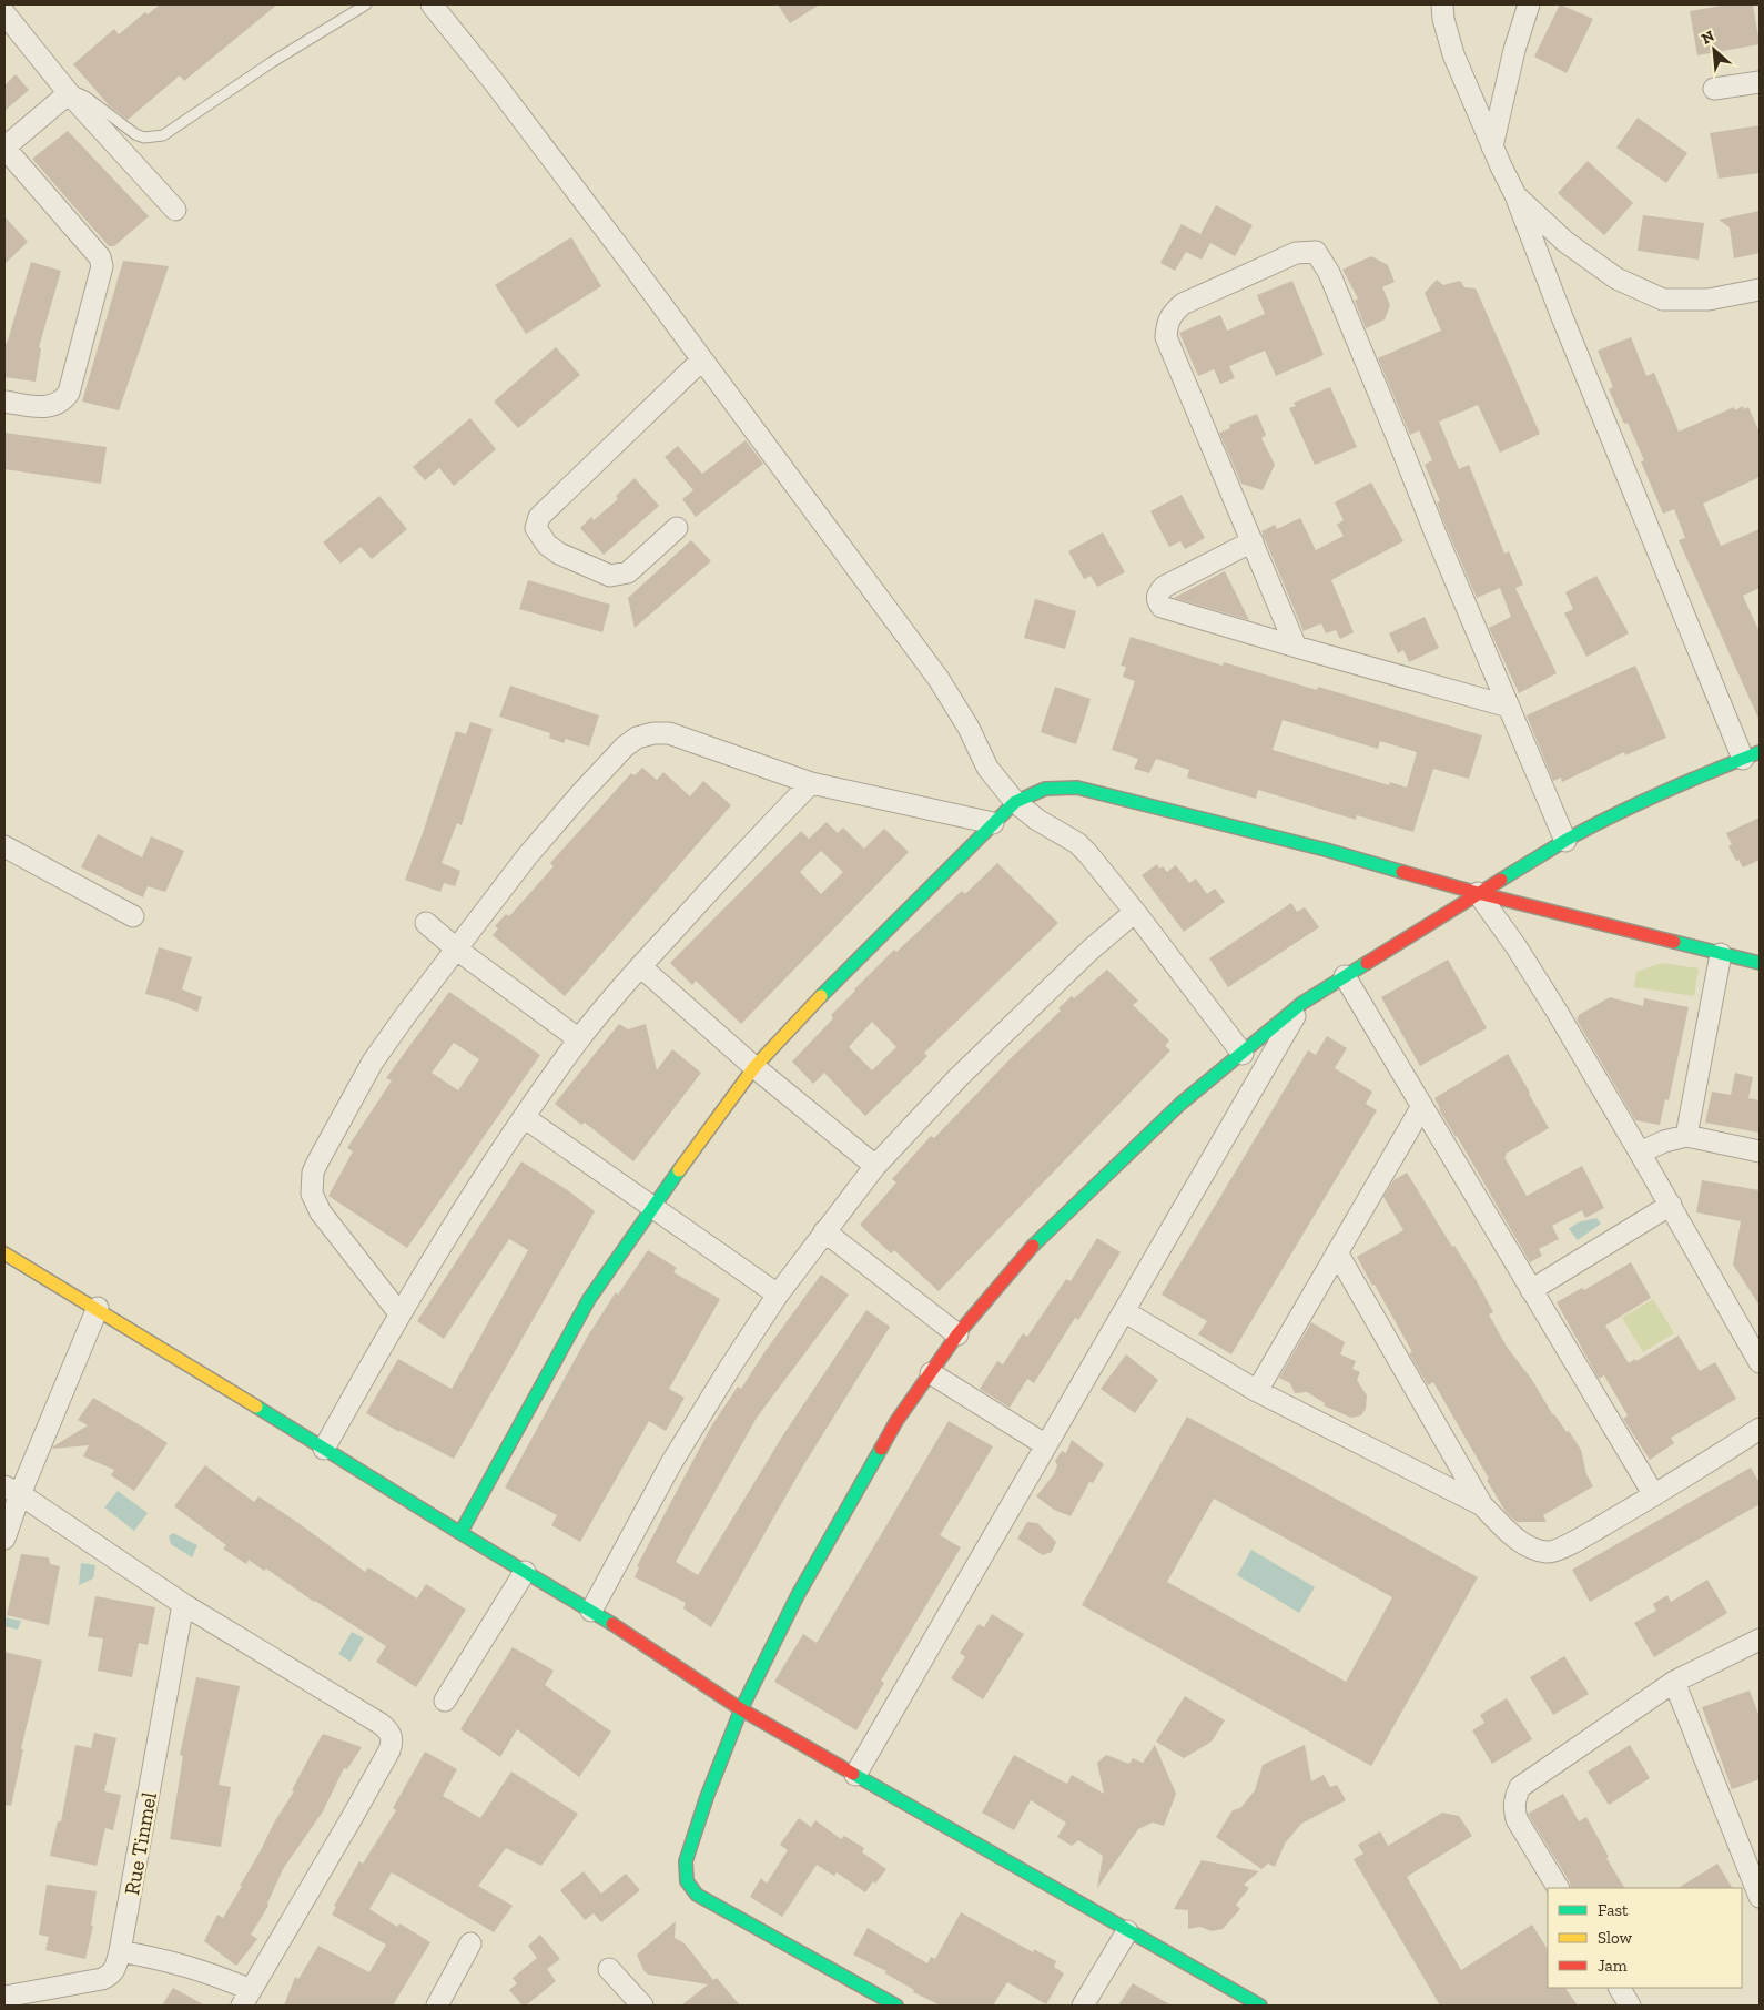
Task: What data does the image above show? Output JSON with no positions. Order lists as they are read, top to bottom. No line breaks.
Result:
{"streets":{"street":["Rue Tinmel"]},"legend":["Fast","Slow","Jam"],"north":"top left"}
